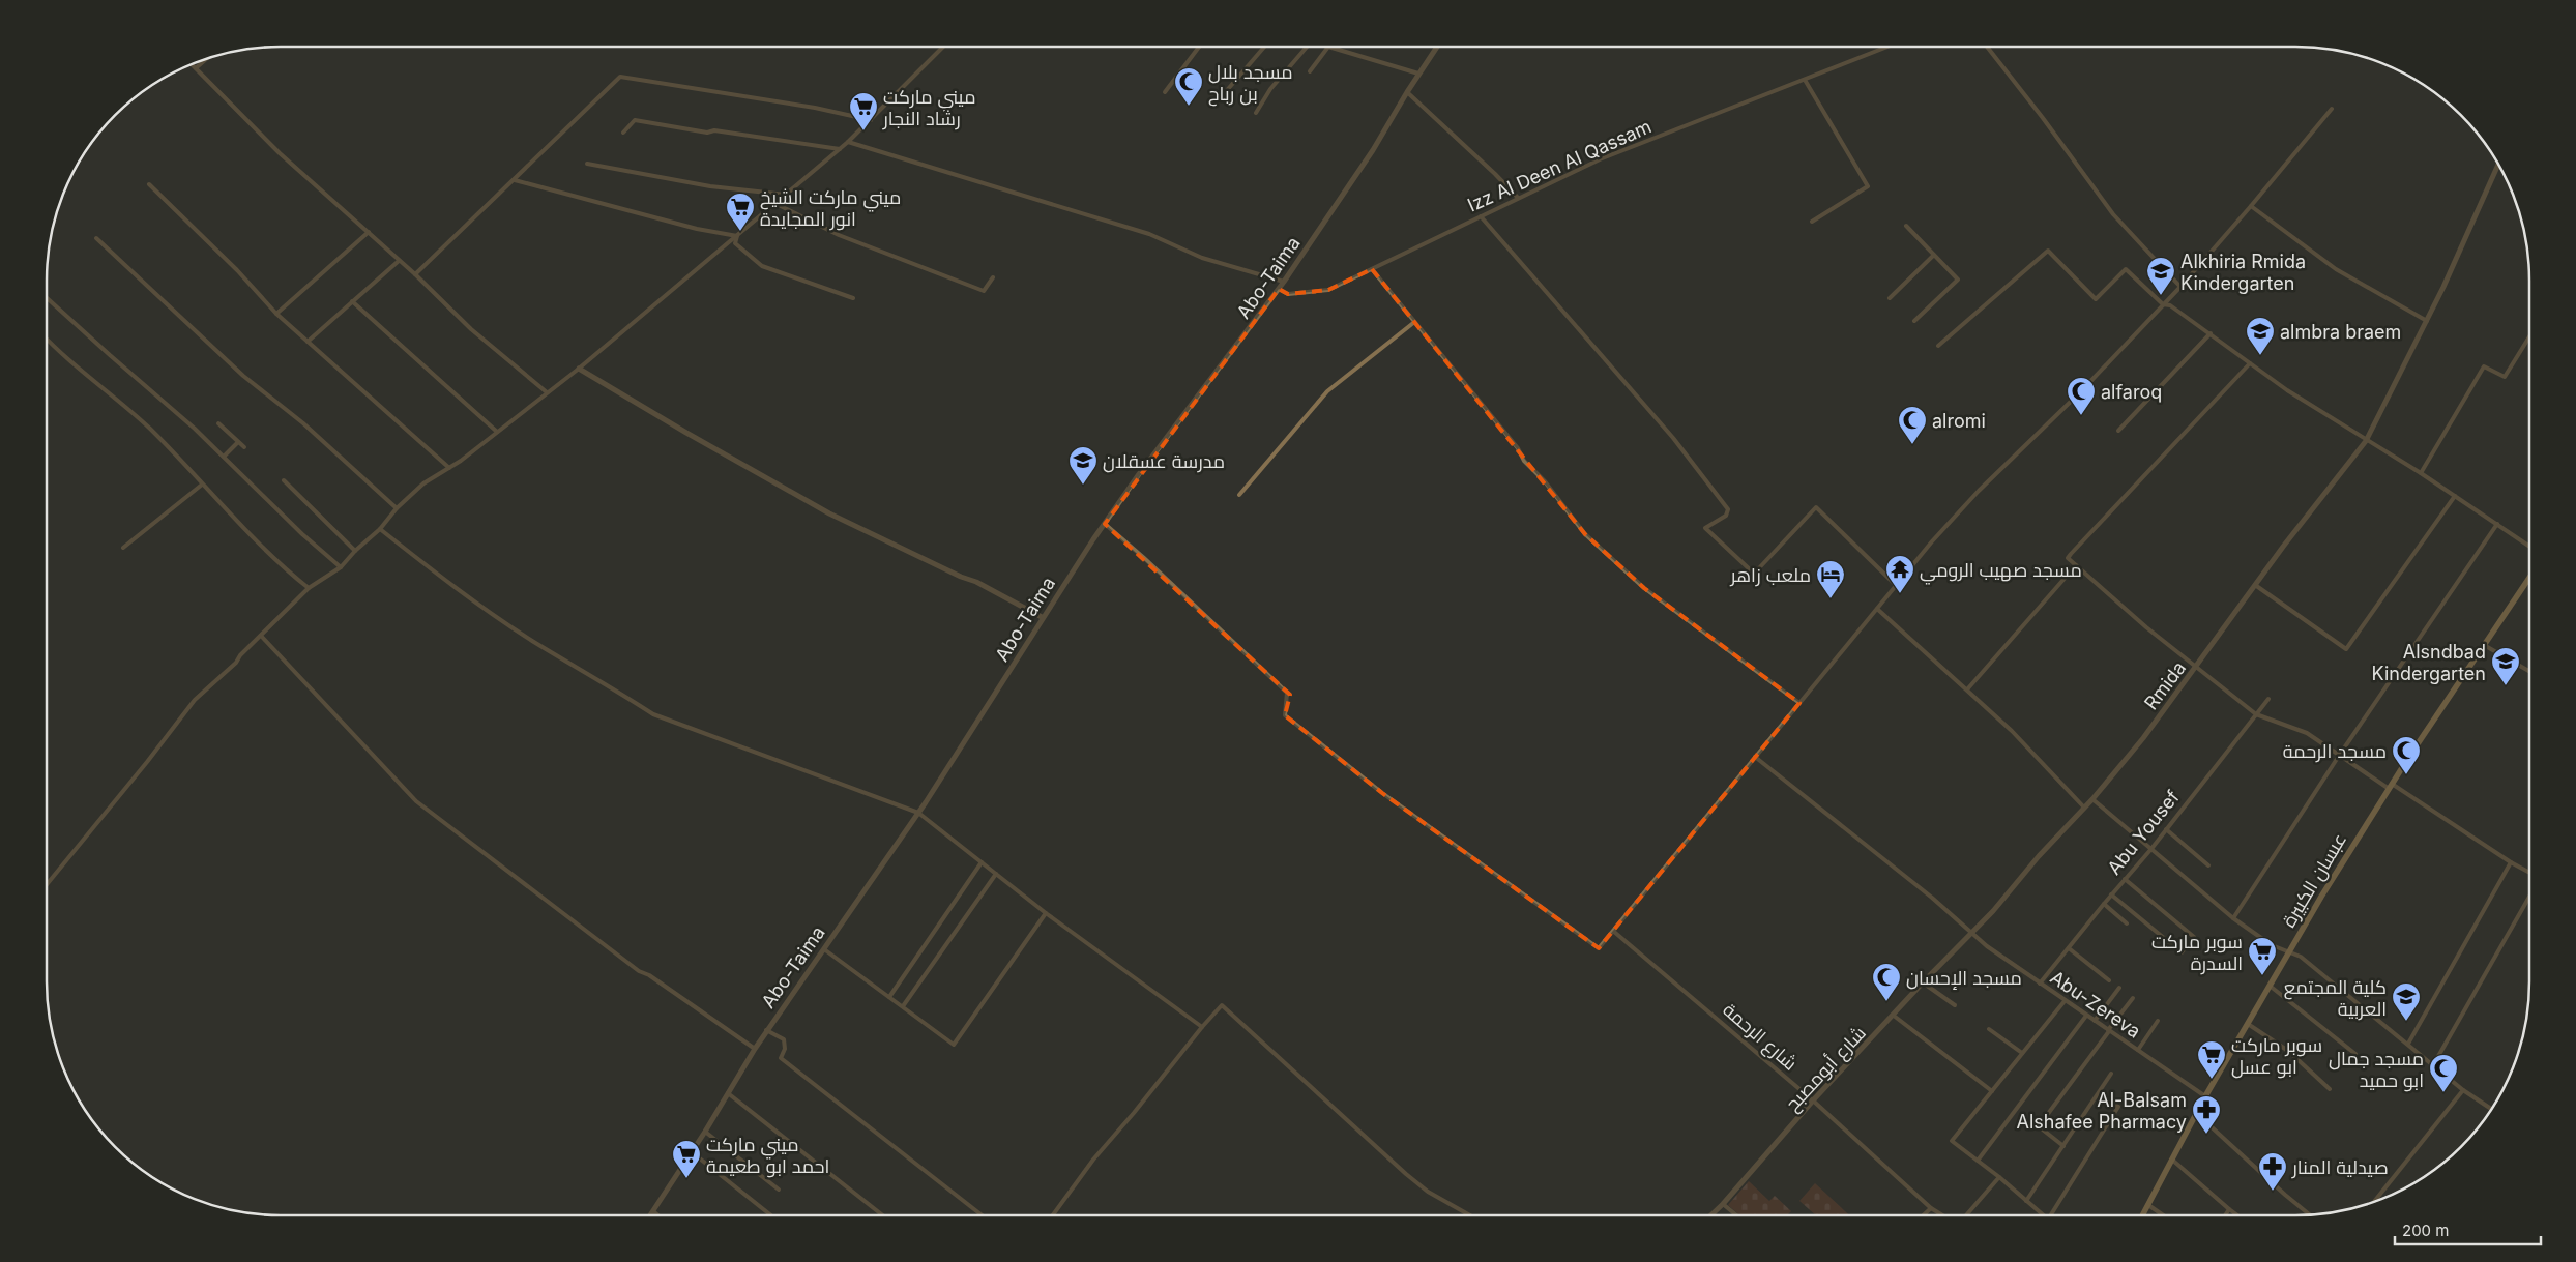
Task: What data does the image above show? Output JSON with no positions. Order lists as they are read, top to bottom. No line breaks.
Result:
{"streets":{"main road":["عبسان الكبيرة"],"street":["Izz Al Deen Al Qassam","Abo-Taima","Rmida","Abu Yousef","Abu-Zereva","شارع الرحمة","شارع أبومصبح"]},"crossings":[["Izz Al Deen Al Qassam","Abo-Taima"],["Rmida","Abu-Zereva"],["Rmida","شارع أبومصبح"],["Abu Yousef","Abu-Zereva"],["عبسان الكبيرة","Abu-Zereva"],["Abu-Zereva","شارع أبومصبح"],["شارع الرحمة","شارع أبومصبح"]],"places":{"mosque":["مسجد بلال بن رباح","alfaroq","alromi","مسجد الرحمة","مسجد الإحسان","مسجد جمال ابو حميد"],"supermarket":["ميني ماركت رشاد النجار","ميني ماركت الشيخ انور المجايدة","سوبر ماركت السدرة","سوبر ماركت ابو عسل","ميني ماركت احمد ابو طعيمة"],"school or university":["Alkhiria Rmida Kindergarten","almbra braem","مدرسة عسقلان","Alsndbad Kindergarten","كلية المجتمع العربية"],"temple":["مسجد صهيب الرومي"],"hotel":["ملعب زاهر"],"pharmacy":["Al-Balsam Alshafee Pharmacy","صيدلية المنار"]},"scale_bar":"200 m"}
